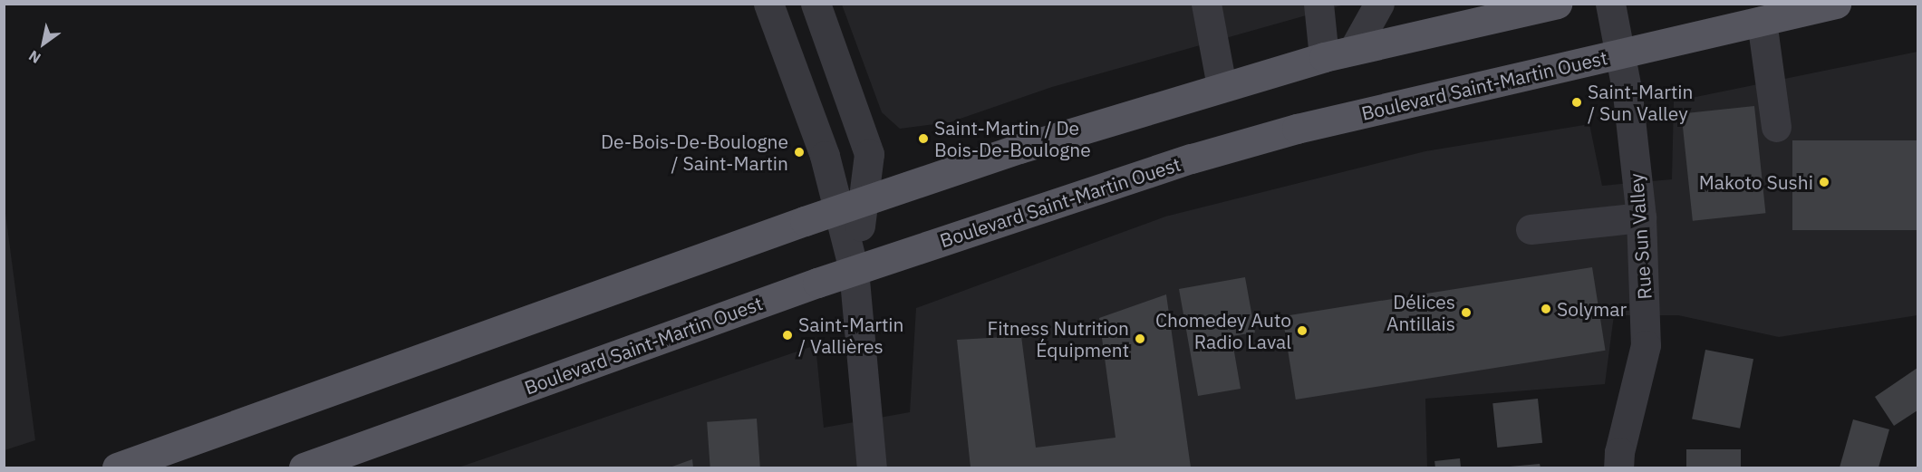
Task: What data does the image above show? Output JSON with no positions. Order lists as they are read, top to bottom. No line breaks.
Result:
{"streets":{"main road":["Boulevard Saint-Martin Ouest"],"street":["Rue Sun Valley"]},"crossings":[["Boulevard Saint-Martin Ouest","Rue Sun Valley"]],"places":["Saint-Martin / Sun Valley","Saint-Martin / De Bois-De-Boulogne","De-Bois-De-Boulogne / Saint-Martin","Makoto Sushi","Solymar","Délices Antillais","Chomedey Auto Radio Laval","Saint-Martin / Vallières","Fitness Nutrition Équipment"],"north":"bottom left"}
